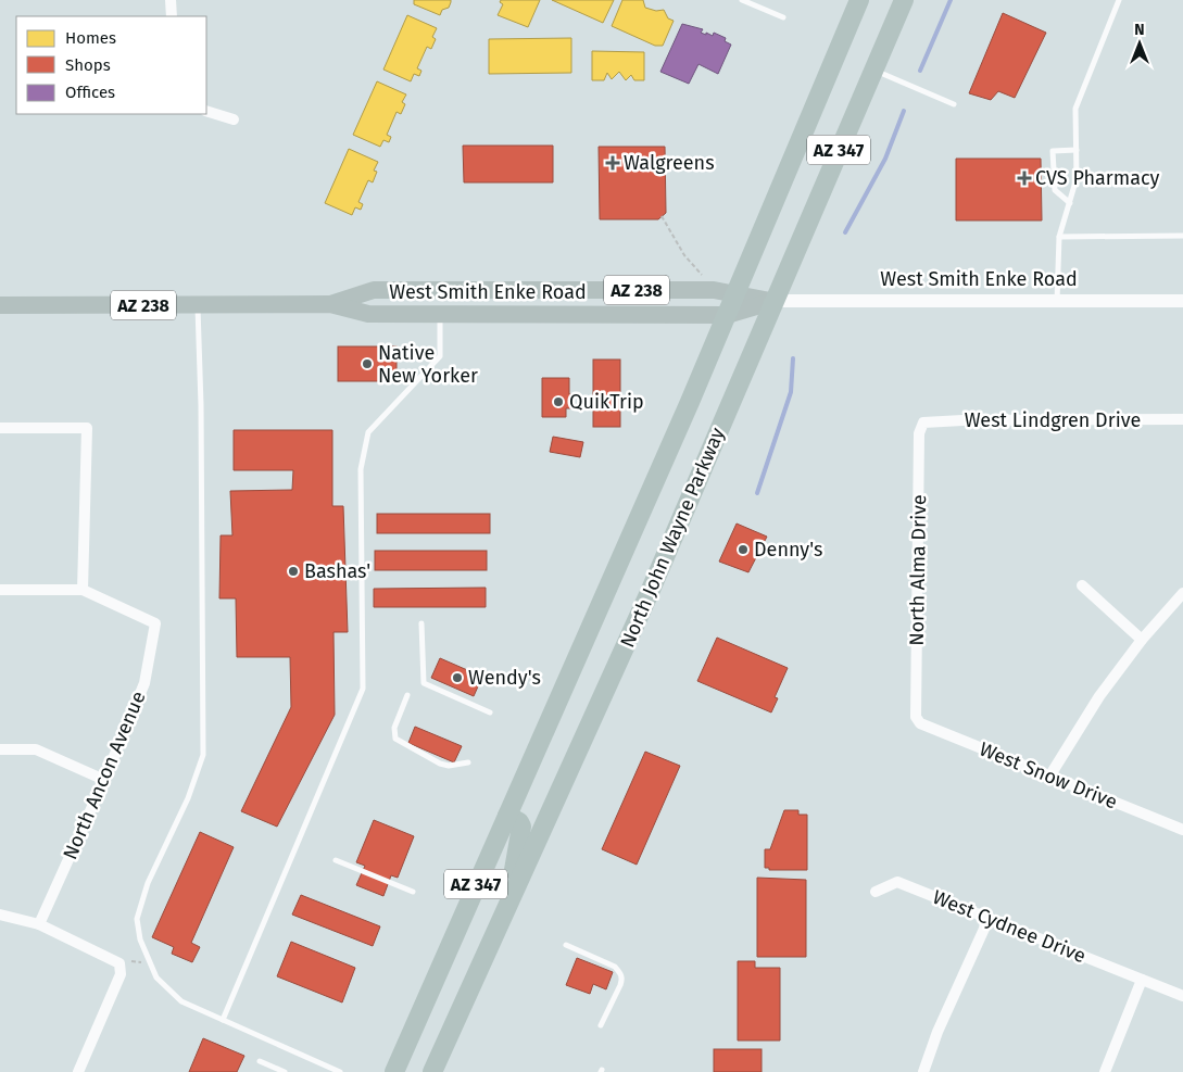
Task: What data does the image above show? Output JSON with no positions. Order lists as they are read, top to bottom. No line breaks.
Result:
{"streets":{"highway":["AZ 347","North John Wayne Parkway"],"main road":["West Smith Enke Road","AZ 238"],"street":["West Lindgren Drive","North Alma Drive","North Ancon Avenue","West Snow Drive","West Cydnee Drive"]},"crossings":[["AZ 347","West Smith Enke Road"],["West Smith Enke Road","North John Wayne Parkway"],["West Lindgren Drive","North Alma Drive"],["North Alma Drive","West Snow Drive"]],"places":{"health":["Walgreens","CVS Pharmacy"],"other":["Native New Yorker","QuikTrip","Denny's","Bashas'","Wendy's"]},"legend":["Homes","Shops","Offices"],"north":"top"}
